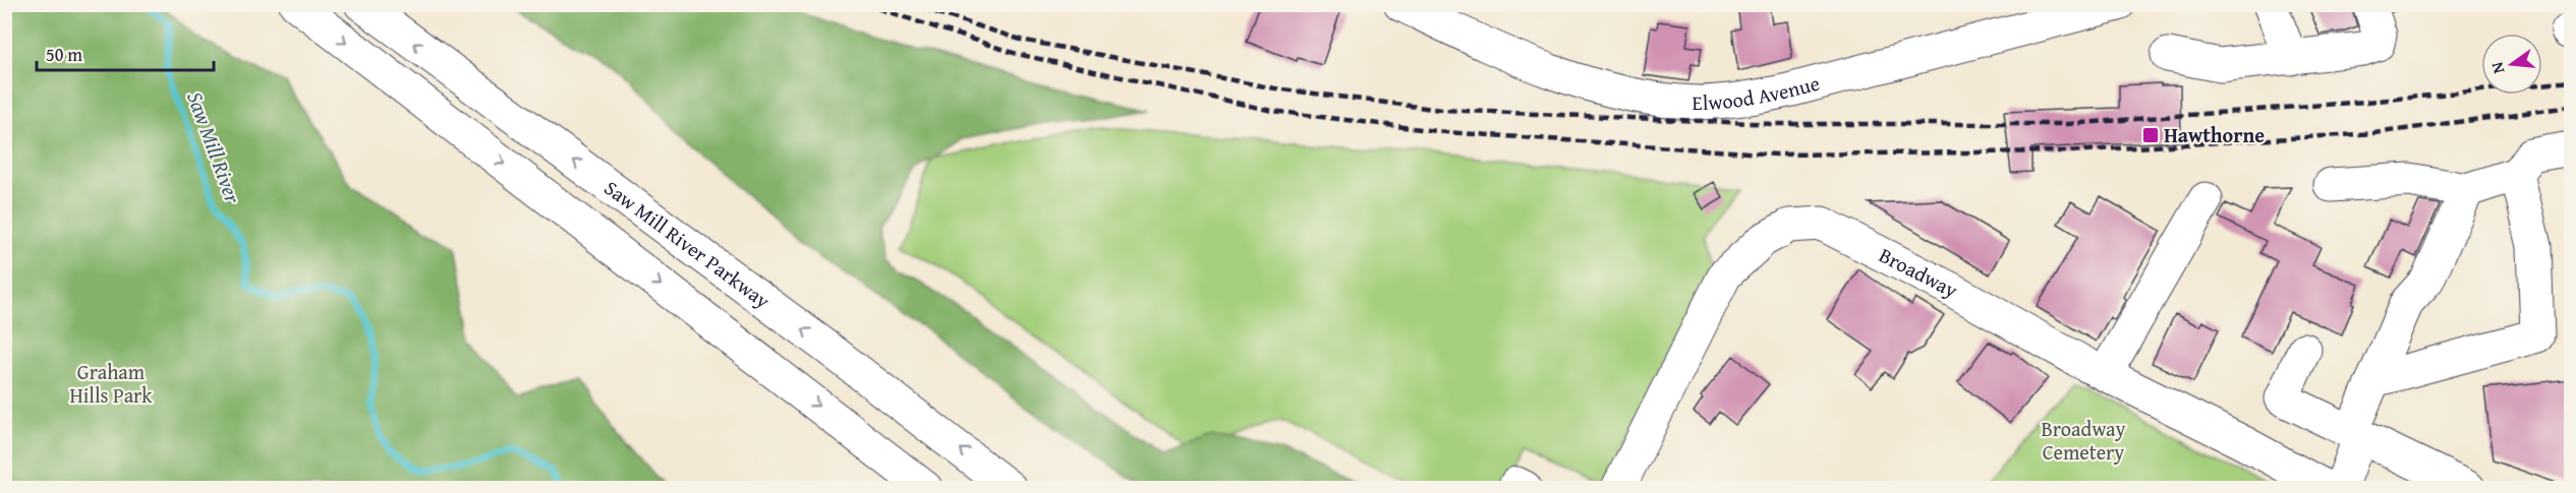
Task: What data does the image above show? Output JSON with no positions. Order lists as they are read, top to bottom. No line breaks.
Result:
{"streets":{"main road":["Elwood Avenue","Saw Mill River Parkway","Broadway"]},"water":["Saw Mill River"],"parks":["Graham Hills Park","Broadway Cemetery"],"places":{"transit":["Hawthorne"]},"scale_bar":"50 m","north":"left"}
